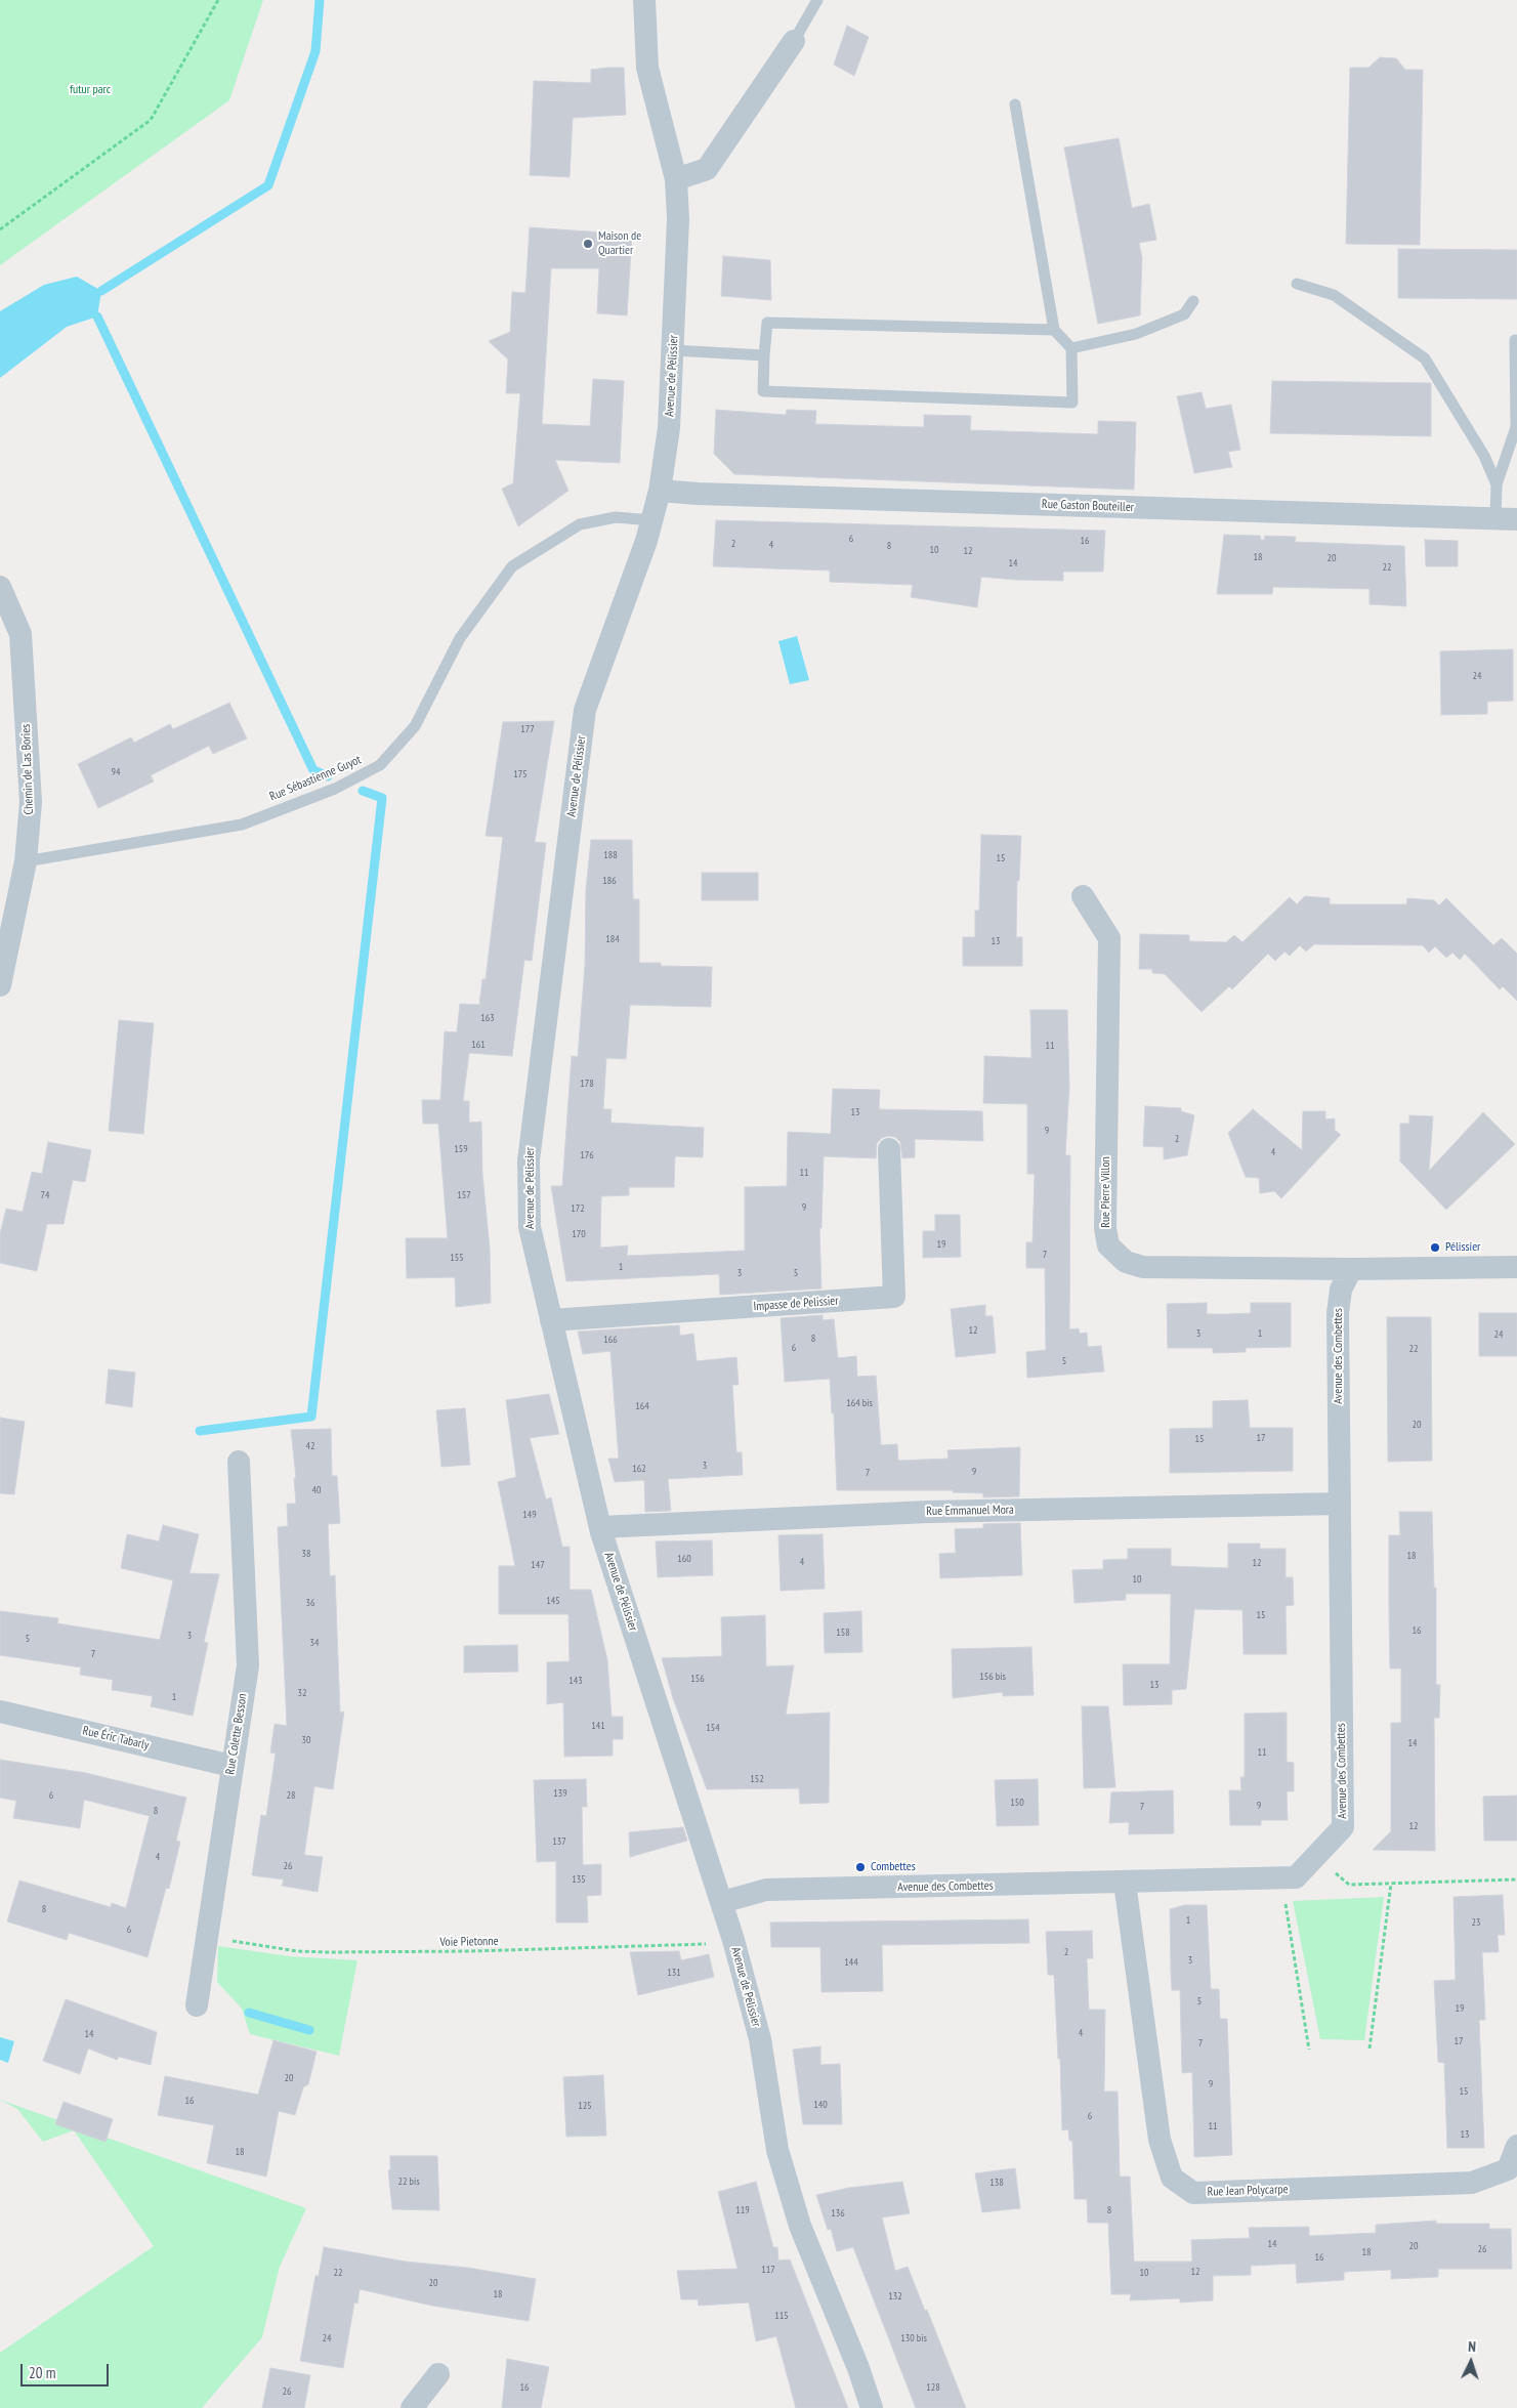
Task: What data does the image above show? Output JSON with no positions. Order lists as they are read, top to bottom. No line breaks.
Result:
{"streets":{"street":["Avenue de Pélissier","Rue Gaston Bouteiller","Chemin de Las Bories","Rue Pierre Villon","Impasse de Pelissier","Avenue des Combettes","Rue Emmanuel Mora","Rue Colette Besson","Rue Éric Tabarly","Rue Jean Polycarpe"],"lane":["Rue Sébastienne Guyot"],"path":["Voie Pietonne"]},"crossings":[["Avenue de Pélissier","Rue Gaston Bouteiller"],["Avenue de Pélissier","Rue Sébastienne Guyot"],["Avenue de Pélissier","Impasse de Pelissier"],["Avenue de Pélissier","Avenue des Combettes"],["Avenue de Pélissier","Rue Emmanuel Mora"],["Avenue de Pélissier","Voie Pietonne"],["Chemin de Las Bories","Rue Sébastienne Guyot"],["Rue Pierre Villon","Avenue des Combettes"],["Avenue des Combettes","Rue Emmanuel Mora"],["Avenue des Combettes","Rue Jean Polycarpe"],["Rue Colette Besson","Rue Éric Tabarly"],["Rue Colette Besson","Voie Pietonne"]],"parks":["futur parc"],"places":["Maison de Quartier","Pélissier","Combettes"],"house_numbers":["6","16","2","4","8","10","12","18","20","14","22","24","177","94","175","188","15","186","184","13","163","161","11","178","13","9","2","159","4","176","11","74","157","9","172","170","19","7","155","1","3","5","12","3","1","24","8","166","6","22","5","164 bis","164","20","17","15","42","3","162","9","7","40","149","38","18","160","4","12","147","10","145","36","15","16","158","3","5","34","7","156 bis","156","143","13","32","1","141","154","30","14","11","152","139","6","28","150","9","7","8","12","137","4","26","135","8","1","23","6","2","3","144","131","5","19","4","14","17","7","20","9","15","16","140","125","6","11","13","18","22 bis","138","119","8","136","14","20","26","18","16","117","12","22","10","20","18","132","115","24","130 bis","16","128","26"],"scale_bar":"20 m","north":"top"}
